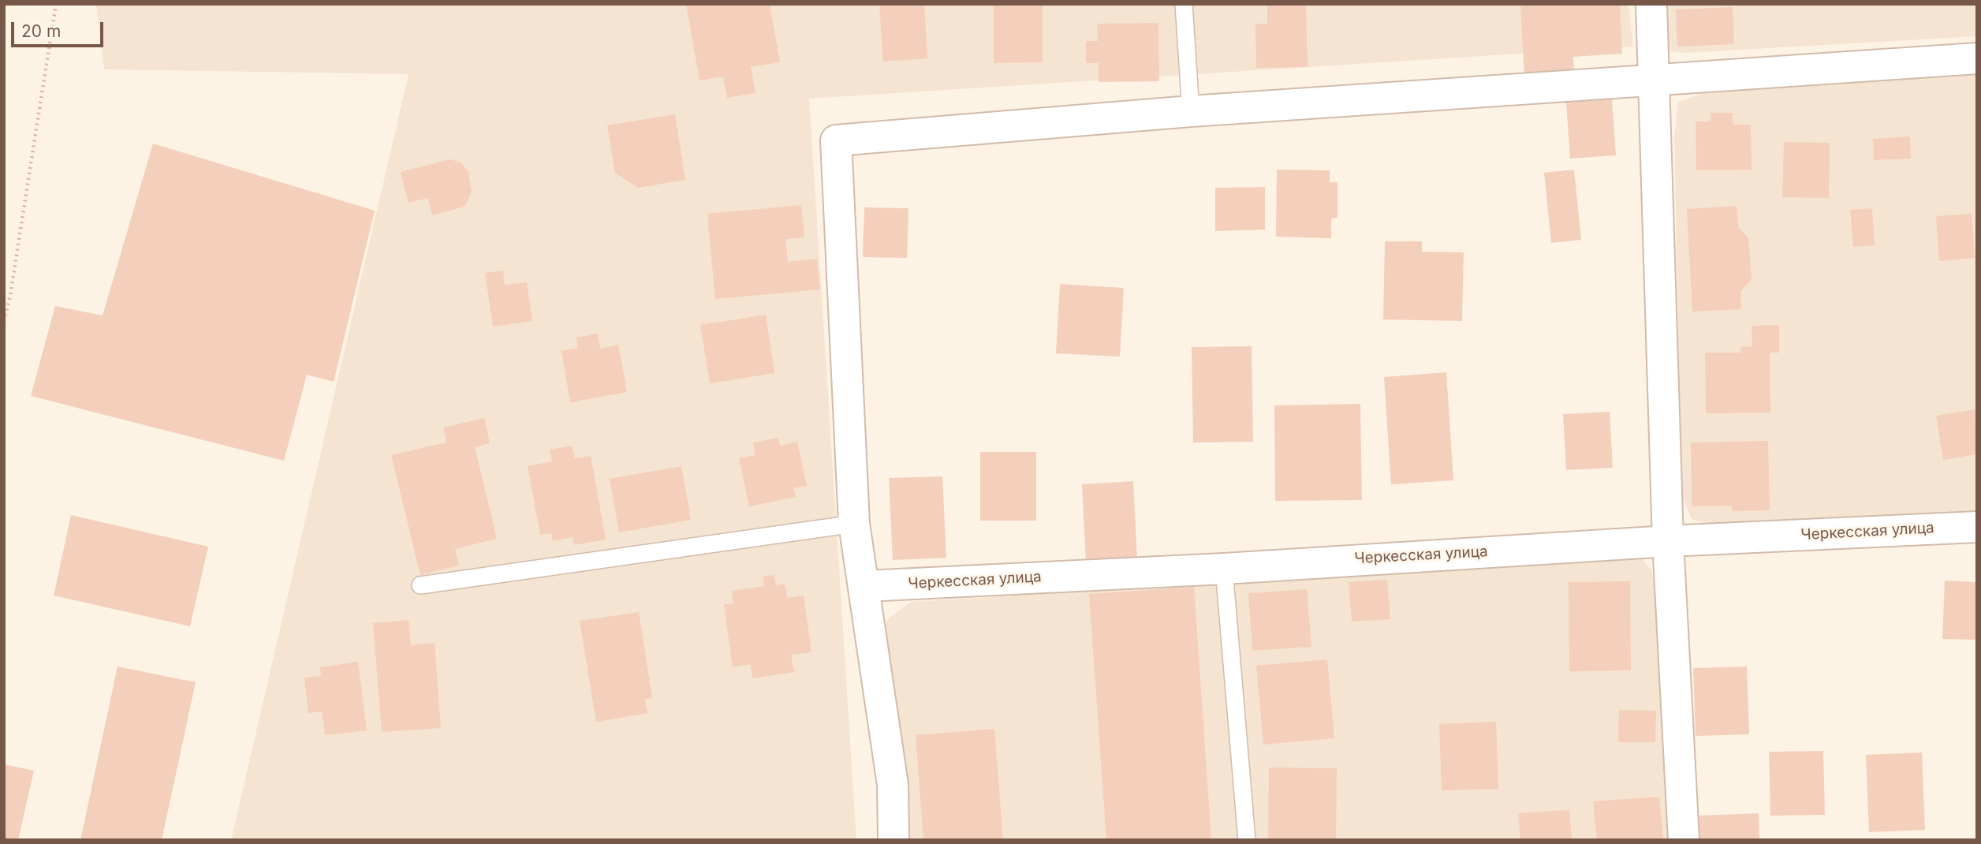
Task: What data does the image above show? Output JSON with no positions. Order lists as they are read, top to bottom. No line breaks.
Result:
{"streets":{"street":["Черкесская улица"]},"scale_bar":"20 m"}
